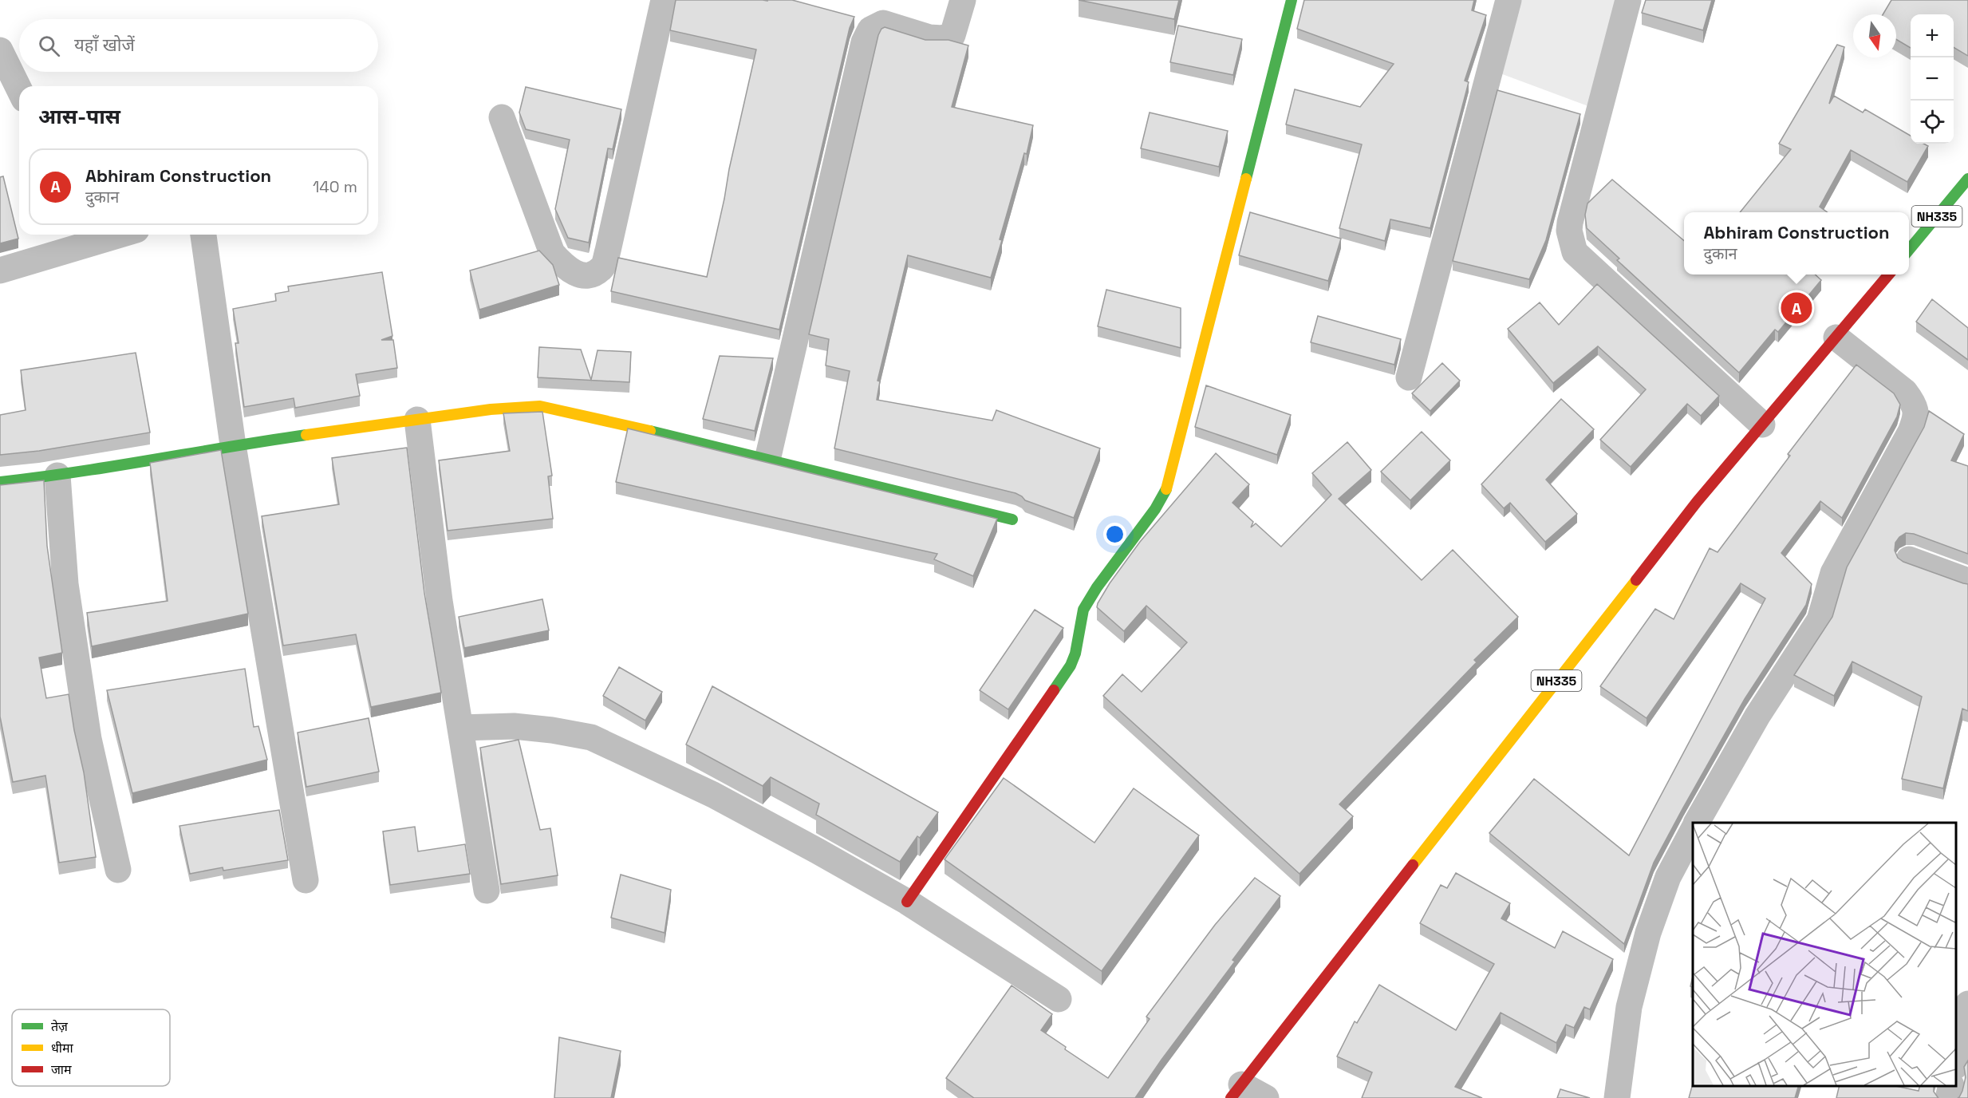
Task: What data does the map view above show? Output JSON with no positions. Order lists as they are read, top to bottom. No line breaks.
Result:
{"streets":{"main road":["NH335"]},"legend":["तेज़","धीमा","जाम"],"north":"bottom","page":{"map_buttons":["+","−"],"search":"यहाँ खोजें","heading":"आस-पास","list":[{"mark":"A","name":"Abhiram Construction","note":"दुकान","value":"140 m"}],"popup":["Abhiram Construction","दुकान"],"pins":"A"}}
